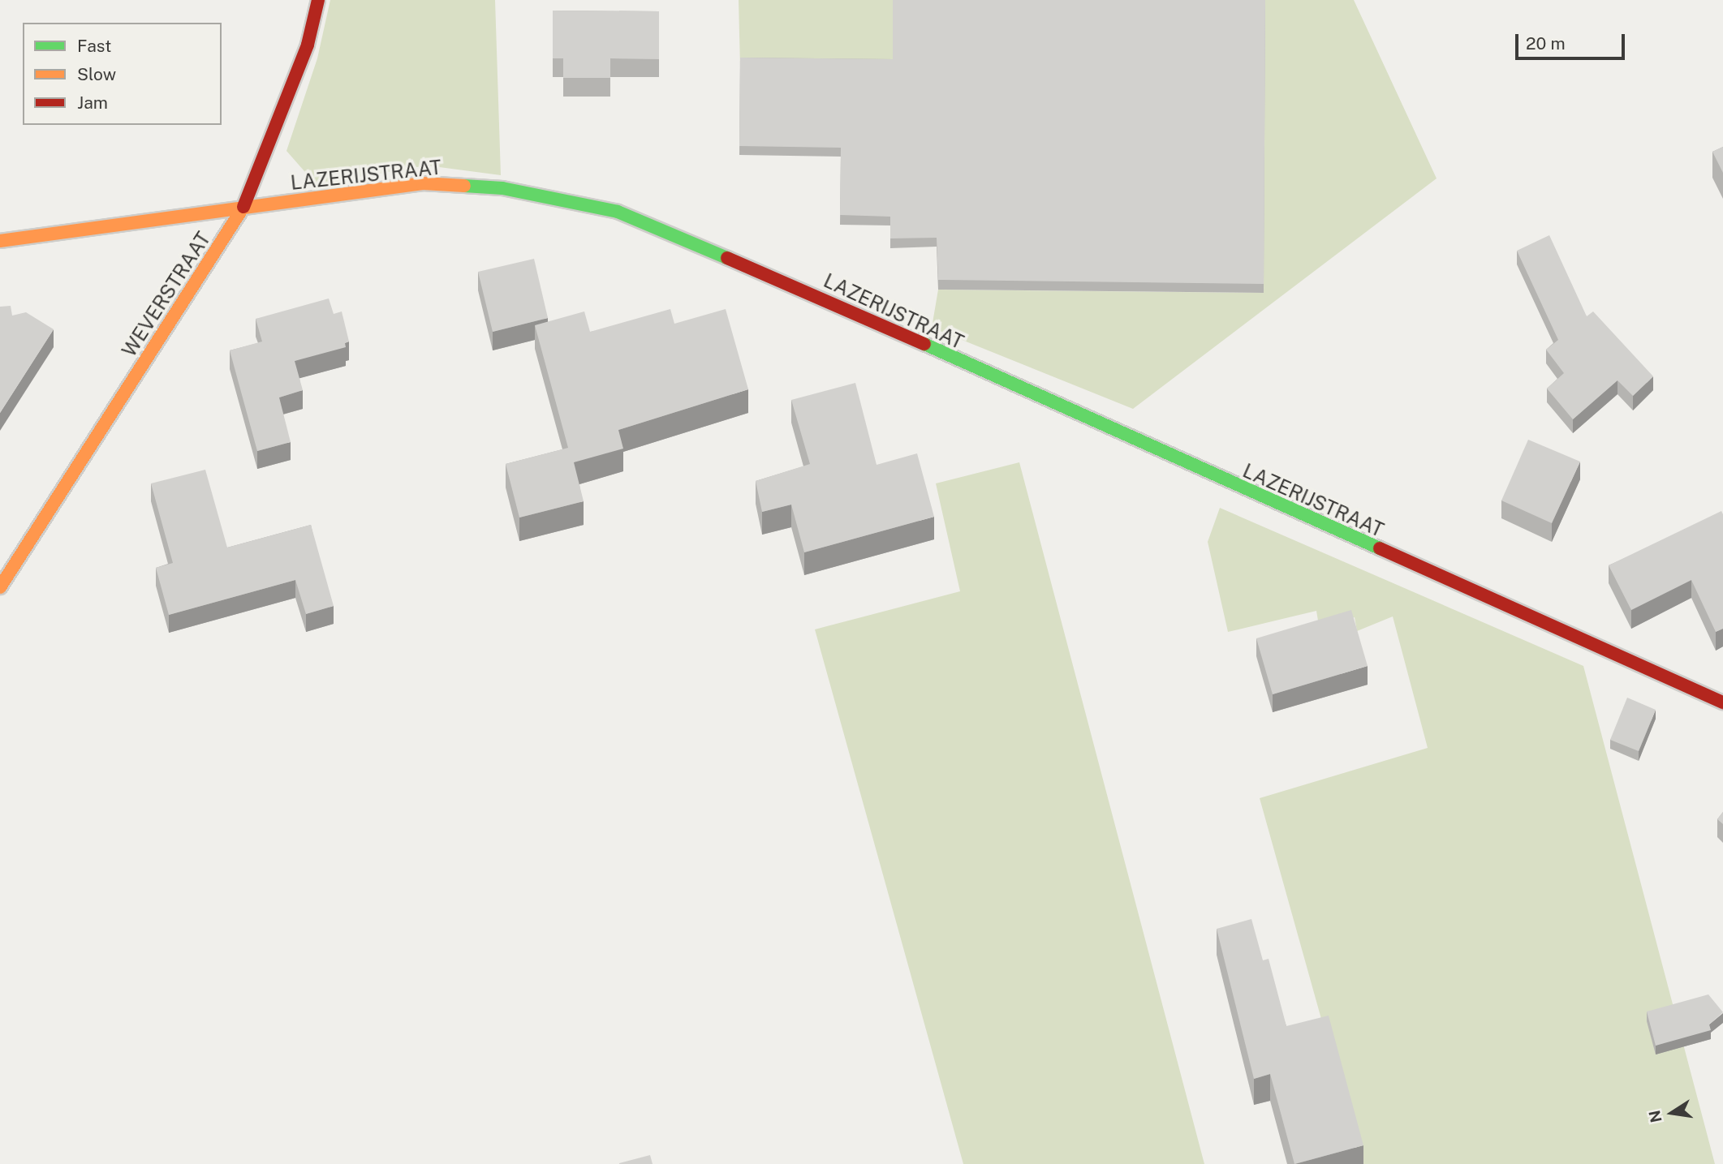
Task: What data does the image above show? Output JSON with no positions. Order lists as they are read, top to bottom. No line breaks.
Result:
{"streets":{"street":["LAZERIJSTRAAT","WEVERSTRAAT"]},"crossings":[["LAZERIJSTRAAT","WEVERSTRAAT"]],"legend":["Fast","Slow","Jam"],"scale_bar":"20 m","north":"left"}
